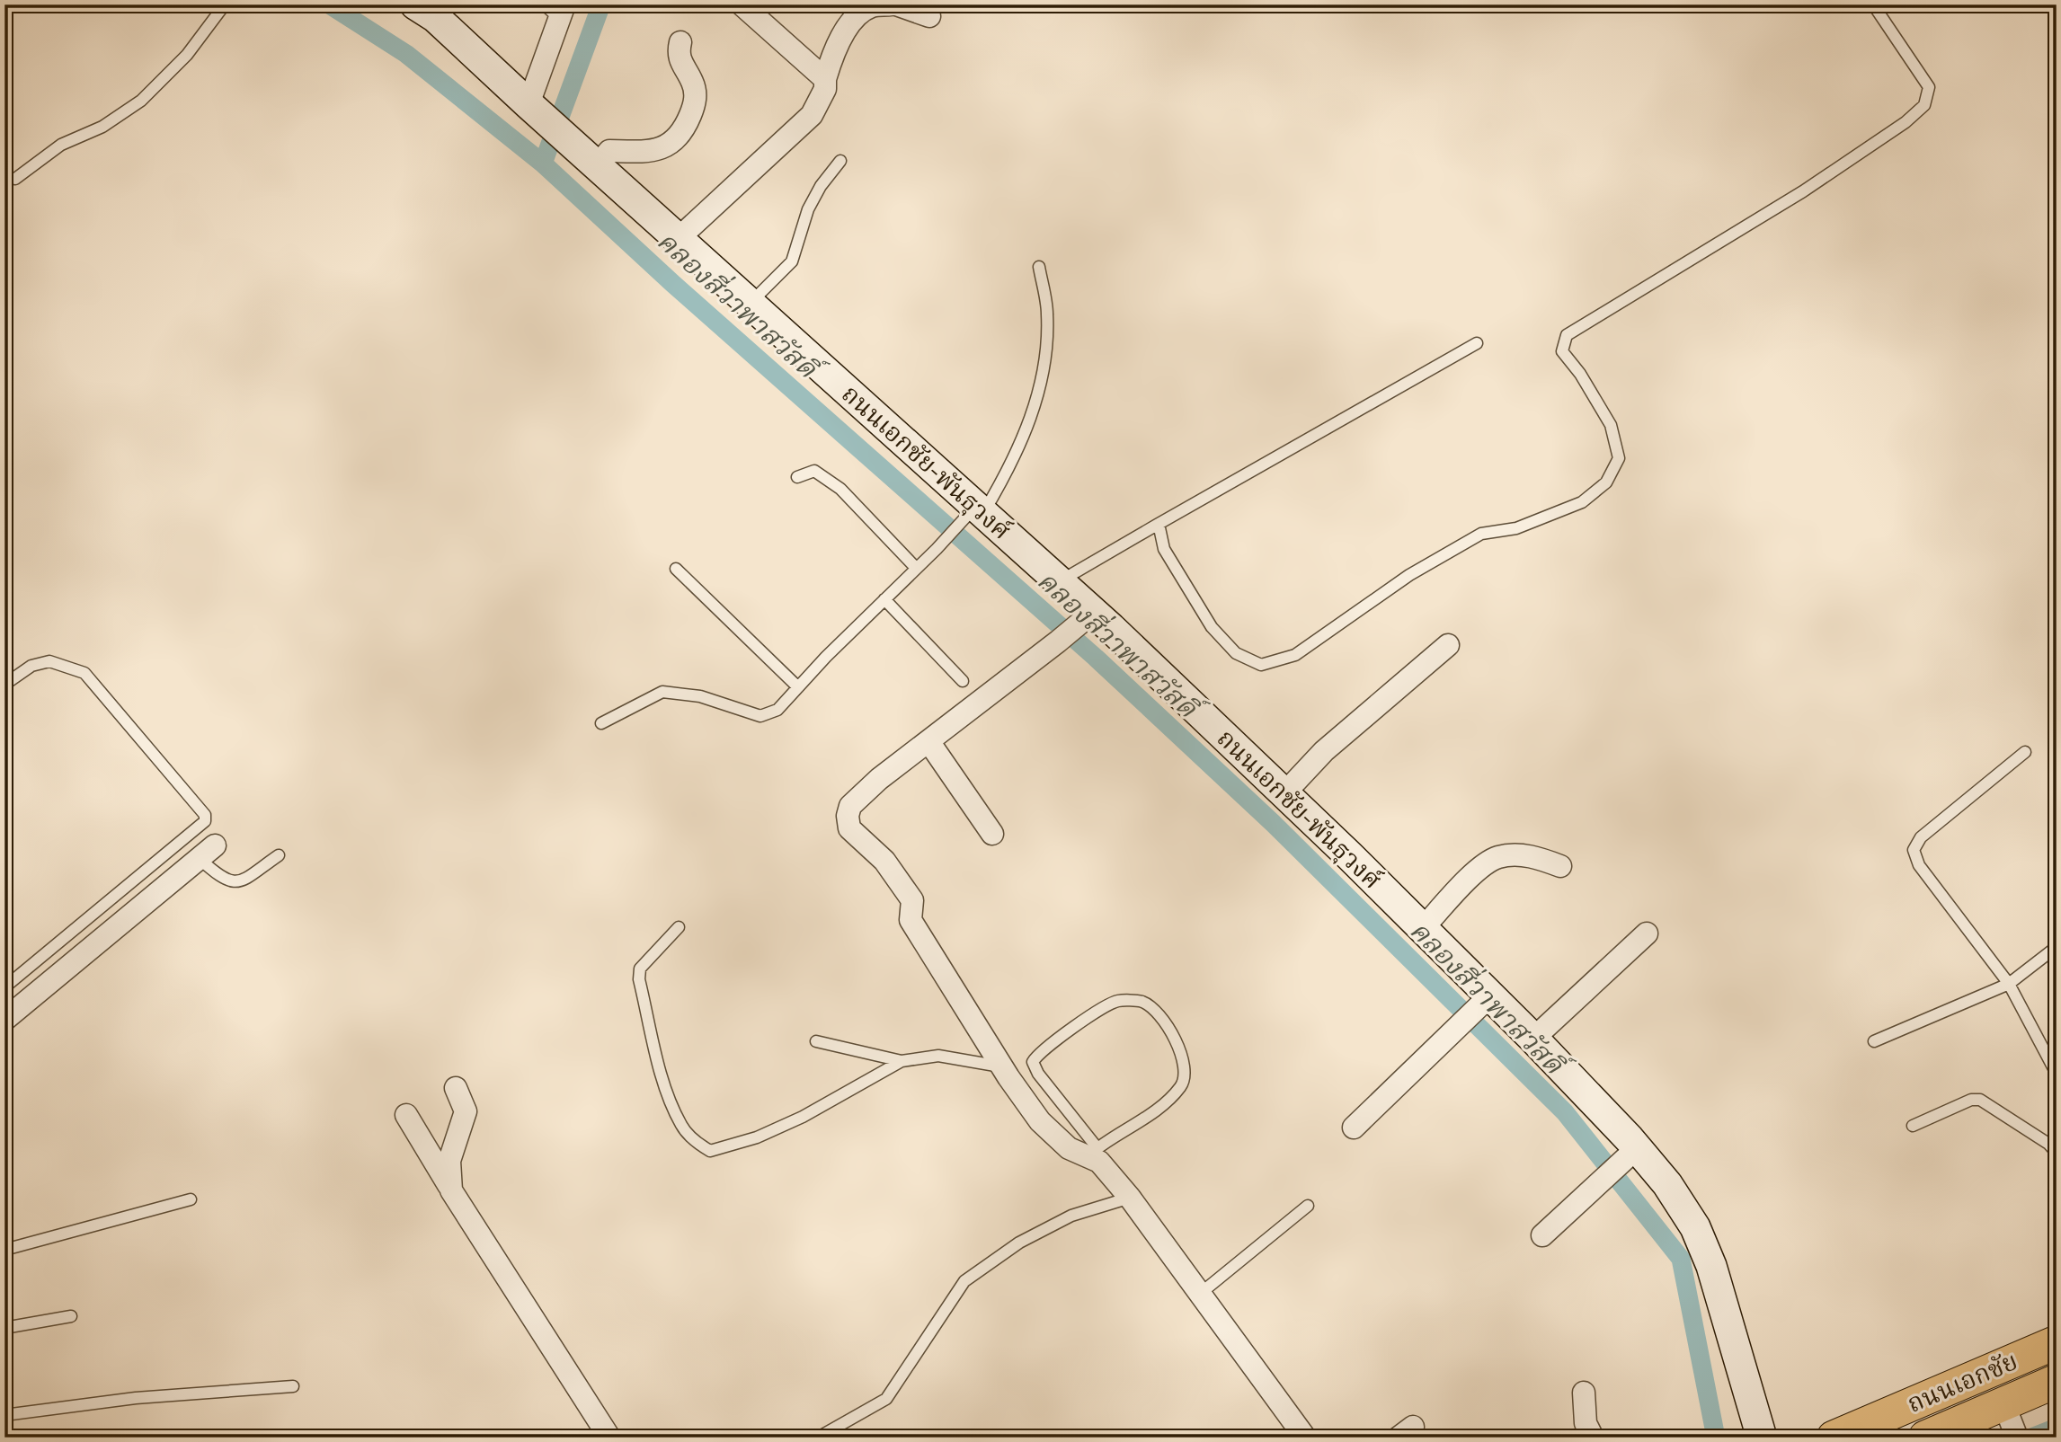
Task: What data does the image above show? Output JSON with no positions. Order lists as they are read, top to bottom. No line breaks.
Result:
{"streets":{"main road":["ถนนเอกชัย"],"street":["ถนนเอกชัย-พันธุวงศ์"]},"water":["คลองสี่วาพาสวัสดิ์"]}
